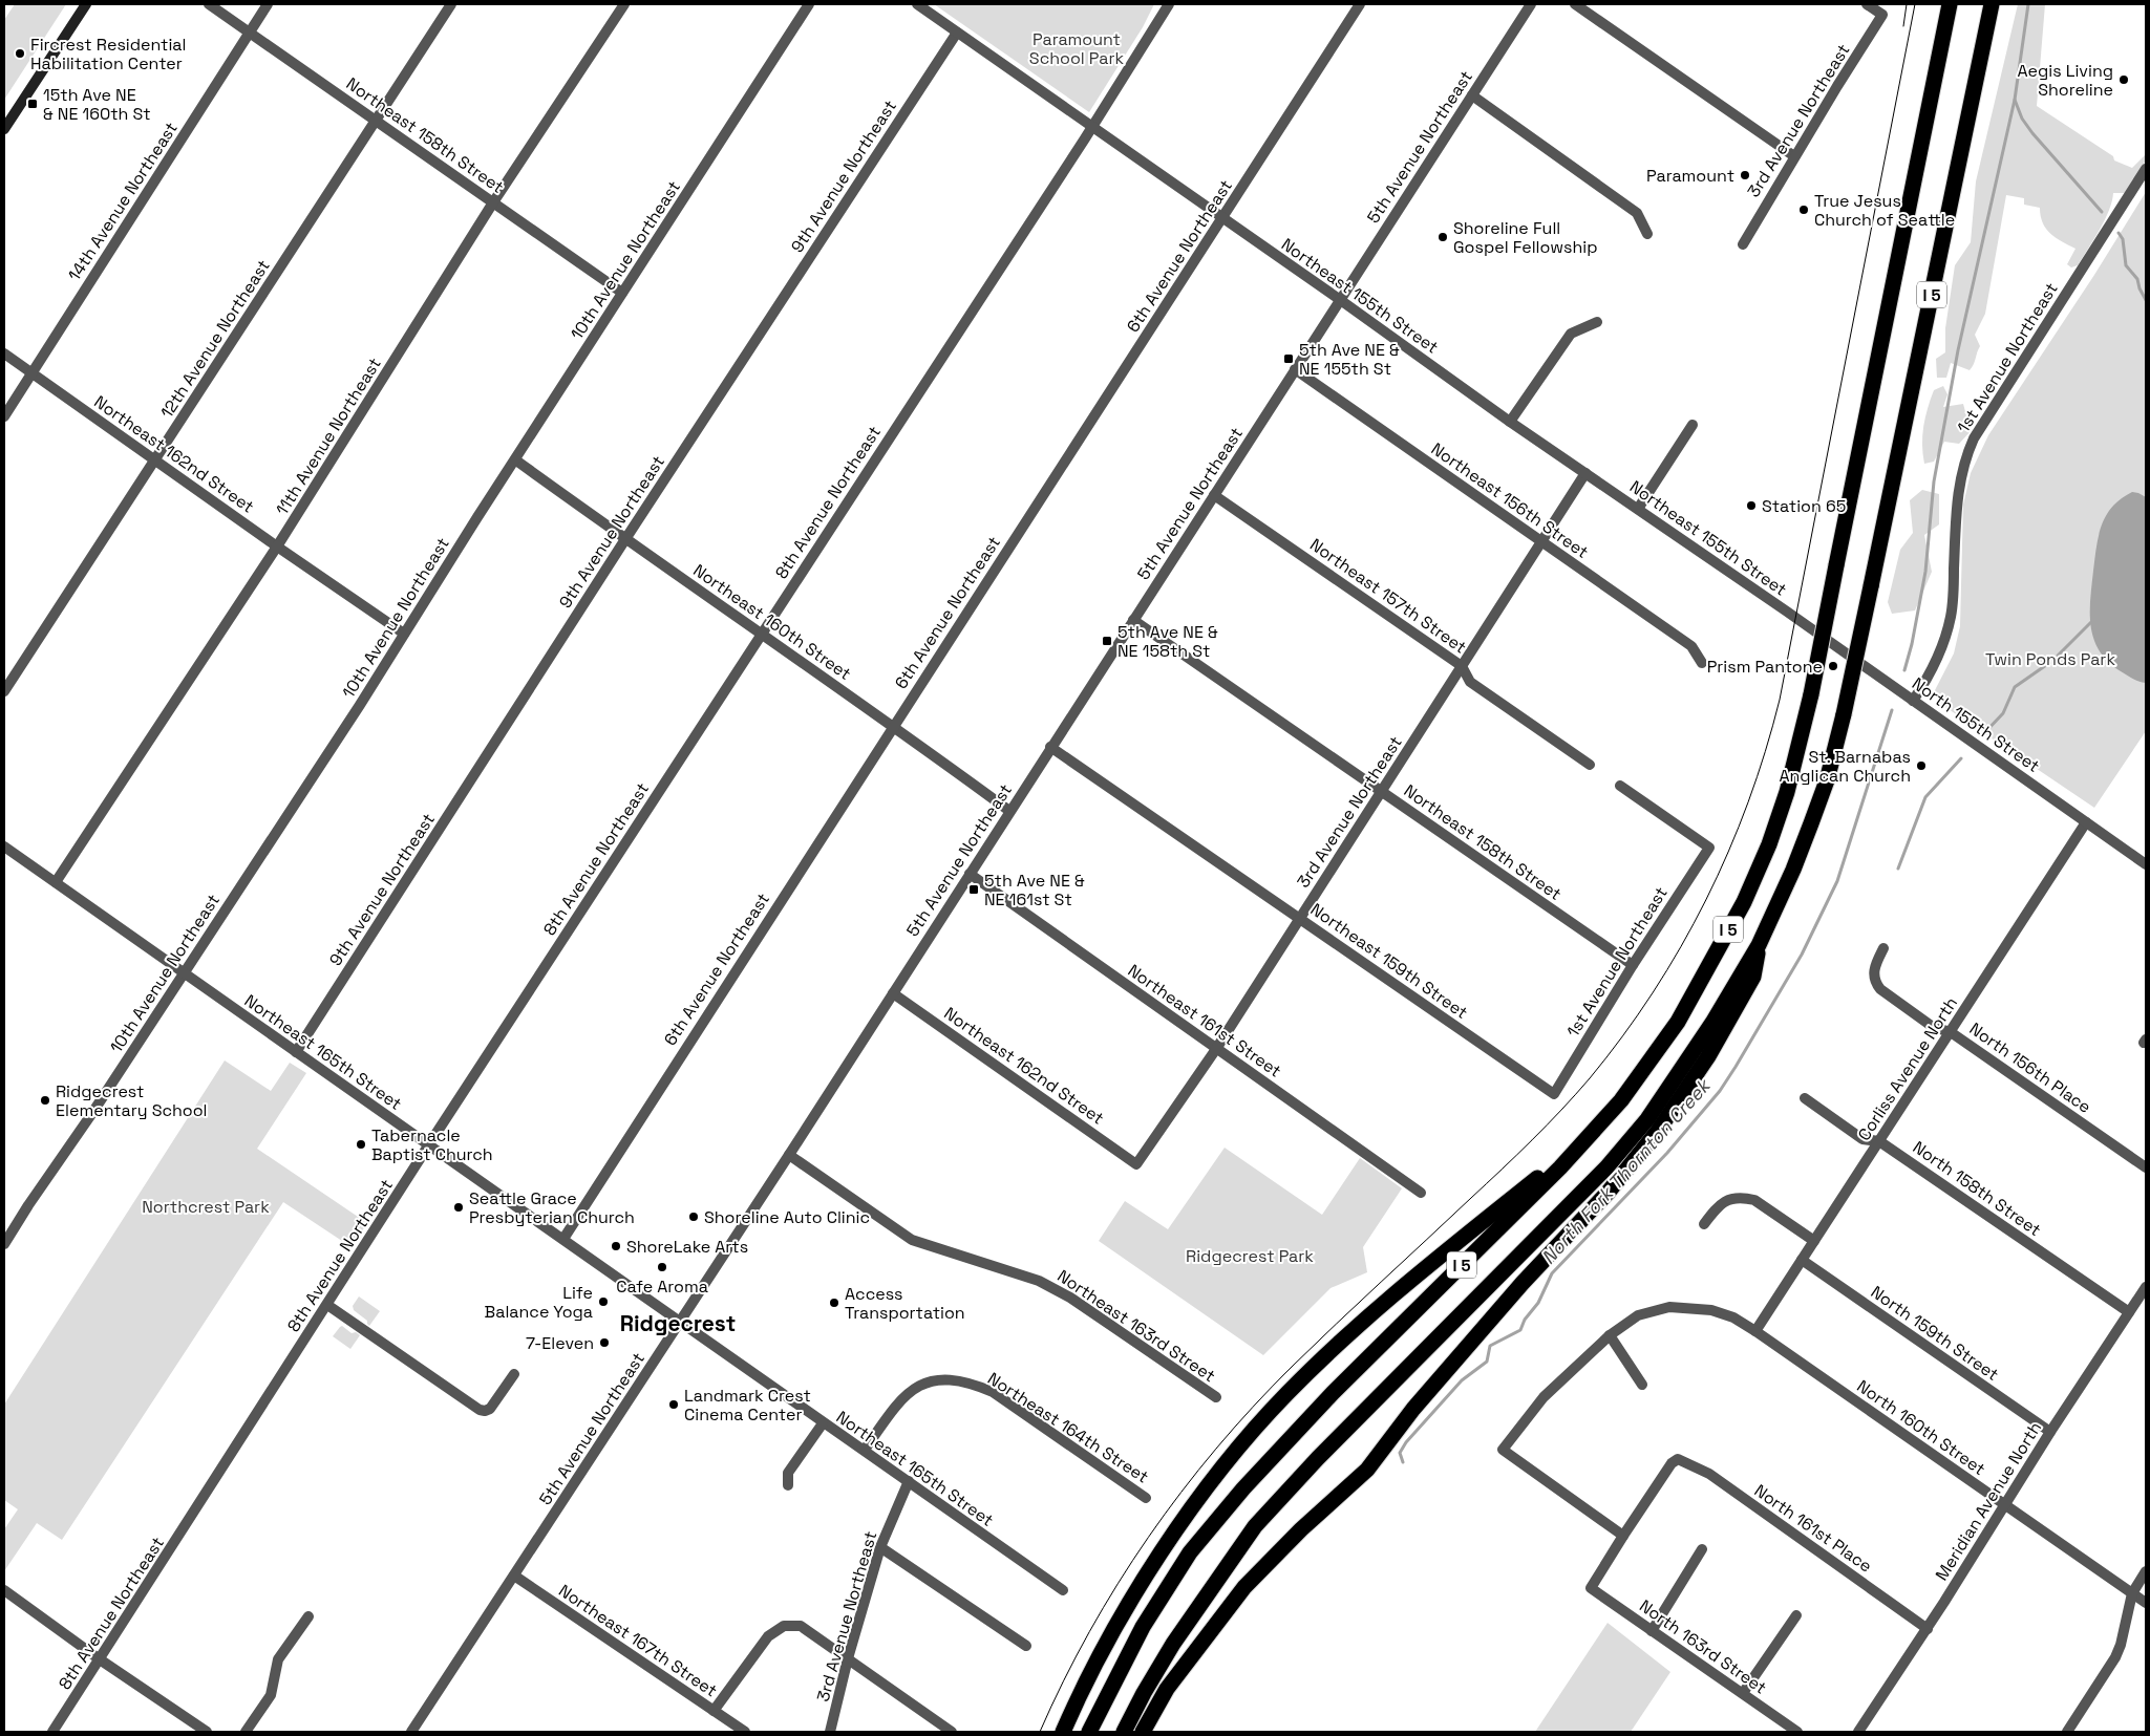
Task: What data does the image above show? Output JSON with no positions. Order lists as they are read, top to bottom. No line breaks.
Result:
{"streets":{"highway":["I 5"],"street":["3rd Avenue Northeast","Northeast 158th Street","5th Avenue Northeast","9th Avenue Northeast","14th Avenue Northeast","6th Avenue Northeast","10th Avenue Northeast","Northeast 155th Street","12th Avenue Northeast","1st Avenue Northeast","11th Avenue Northeast","Northeast 162nd Street","Northeast 156th Street","8th Avenue Northeast","Northeast 157th Street","Northeast 160th Street","North 155th Street","Northeast 159th Street","Northeast 161st Street","Northeast 165th Street","North 156th Place","Corliss Avenue North","North 158th Street","Northeast 163rd Street","North 159th Street","Northeast 164th Street","North 160th Street","Meridian Avenue North","North 161st Place","Northeast 167th Street","North 163rd Street"]},"crossings":[["3rd Avenue Northeast","Northeast 158th Street"],["3rd Avenue Northeast","Northeast 155th Street"],["3rd Avenue Northeast","Northeast 162nd Street"],["3rd Avenue Northeast","Northeast 156th Street"],["3rd Avenue Northeast","Northeast 157th Street"],["3rd Avenue Northeast","Northeast 159th Street"],["3rd Avenue Northeast","Northeast 161st Street"],["3rd Avenue Northeast","Northeast 165th Street"],["Northeast 158th Street","5th Avenue Northeast"],["Northeast 158th Street","14th Avenue Northeast"],["Northeast 158th Street","10th Avenue Northeast"],["Northeast 158th Street","12th Avenue Northeast"],["Northeast 158th Street","1st Avenue Northeast"],["Northeast 158th Street","11th Avenue Northeast"],["5th Avenue Northeast","Northeast 155th Street"],["5th Avenue Northeast","Northeast 162nd Street"],["5th Avenue Northeast","Northeast 156th Street"],["5th Avenue Northeast","Northeast 157th Street"],["5th Avenue Northeast","Northeast 160th Street"],["5th Avenue Northeast","Northeast 159th Street"],["5th Avenue Northeast","Northeast 161st Street"],["5th Avenue Northeast","Northeast 165th Street"],["5th Avenue Northeast","Northeast 163rd Street"],["5th Avenue Northeast","Northeast 167th Street"],["9th Avenue Northeast","Northeast 155th Street"],["9th Avenue Northeast","Northeast 160th Street"],["9th Avenue Northeast","Northeast 165th Street"],["14th Avenue Northeast","Northeast 162nd Street"],["6th Avenue Northeast","Northeast 155th Street"],["6th Avenue Northeast","Northeast 160th Street"],["6th Avenue Northeast","Northeast 165th Street"],["10th Avenue Northeast","Northeast 162nd Street"],["10th Avenue Northeast","Northeast 160th Street"],["10th Avenue Northeast","Northeast 165th Street"],["Northeast 155th Street","8th Avenue Northeast"],["Northeast 155th Street","North 155th Street"],["12th Avenue Northeast","Northeast 162nd Street"],["1st Avenue Northeast","North 155th Street"],["1st Avenue Northeast","Northeast 159th Street"],["11th Avenue Northeast","Northeast 162nd Street"],["11th Avenue Northeast","Northeast 165th Street"],["8th Avenue Northeast","Northeast 160th Street"],["8th Avenue Northeast","Northeast 165th Street"],["North 155th Street","Corliss Avenue North"],["Northeast 165th Street","Northeast 164th Street"],["North 156th Place","Corliss Avenue North"],["Corliss Avenue North","North 158th Street"],["Corliss Avenue North","North 159th Street"],["Corliss Avenue North","North 160th Street"],["North 158th Street","Meridian Avenue North"],["North 159th Street","Meridian Avenue North"],["North 160th Street","Meridian Avenue North"],["North 160th Street","North 161st Place"],["North 160th Street","North 163rd Street"],["Meridian Avenue North","North 161st Place"],["North 161st Place","North 163rd Street"]],"districts":["Ridgecrest"],"water":["North Fork Thornton Creek"],"parks":["Paramount School Park","Twin Ponds Park","Northcrest Park","Ridgecrest Park"],"places":{"other":["Fircrest Residential Habilitation Center","Aegis Living Shoreline","Paramount","True Jesus Church of Seattle","Shoreline Full Gospel Fellowship","Station 65","Prism Pantone","St. Barnabas Anglican Church","Ridgecrest Elementary School","Tabernacle Baptist Church","Seattle Grace Presbyterian Church","Shoreline Auto Clinic","ShoreLake Arts","Cafe Aroma","Life Balance Yoga","Access Transportation","7-Eleven","Landmark Crest Cinema Center"],"transit":["15th Ave NE & NE 160th St","5th Ave NE & NE 155th St","5th Ave NE & NE 158th St","5th Ave NE & NE 161st St"]}}
